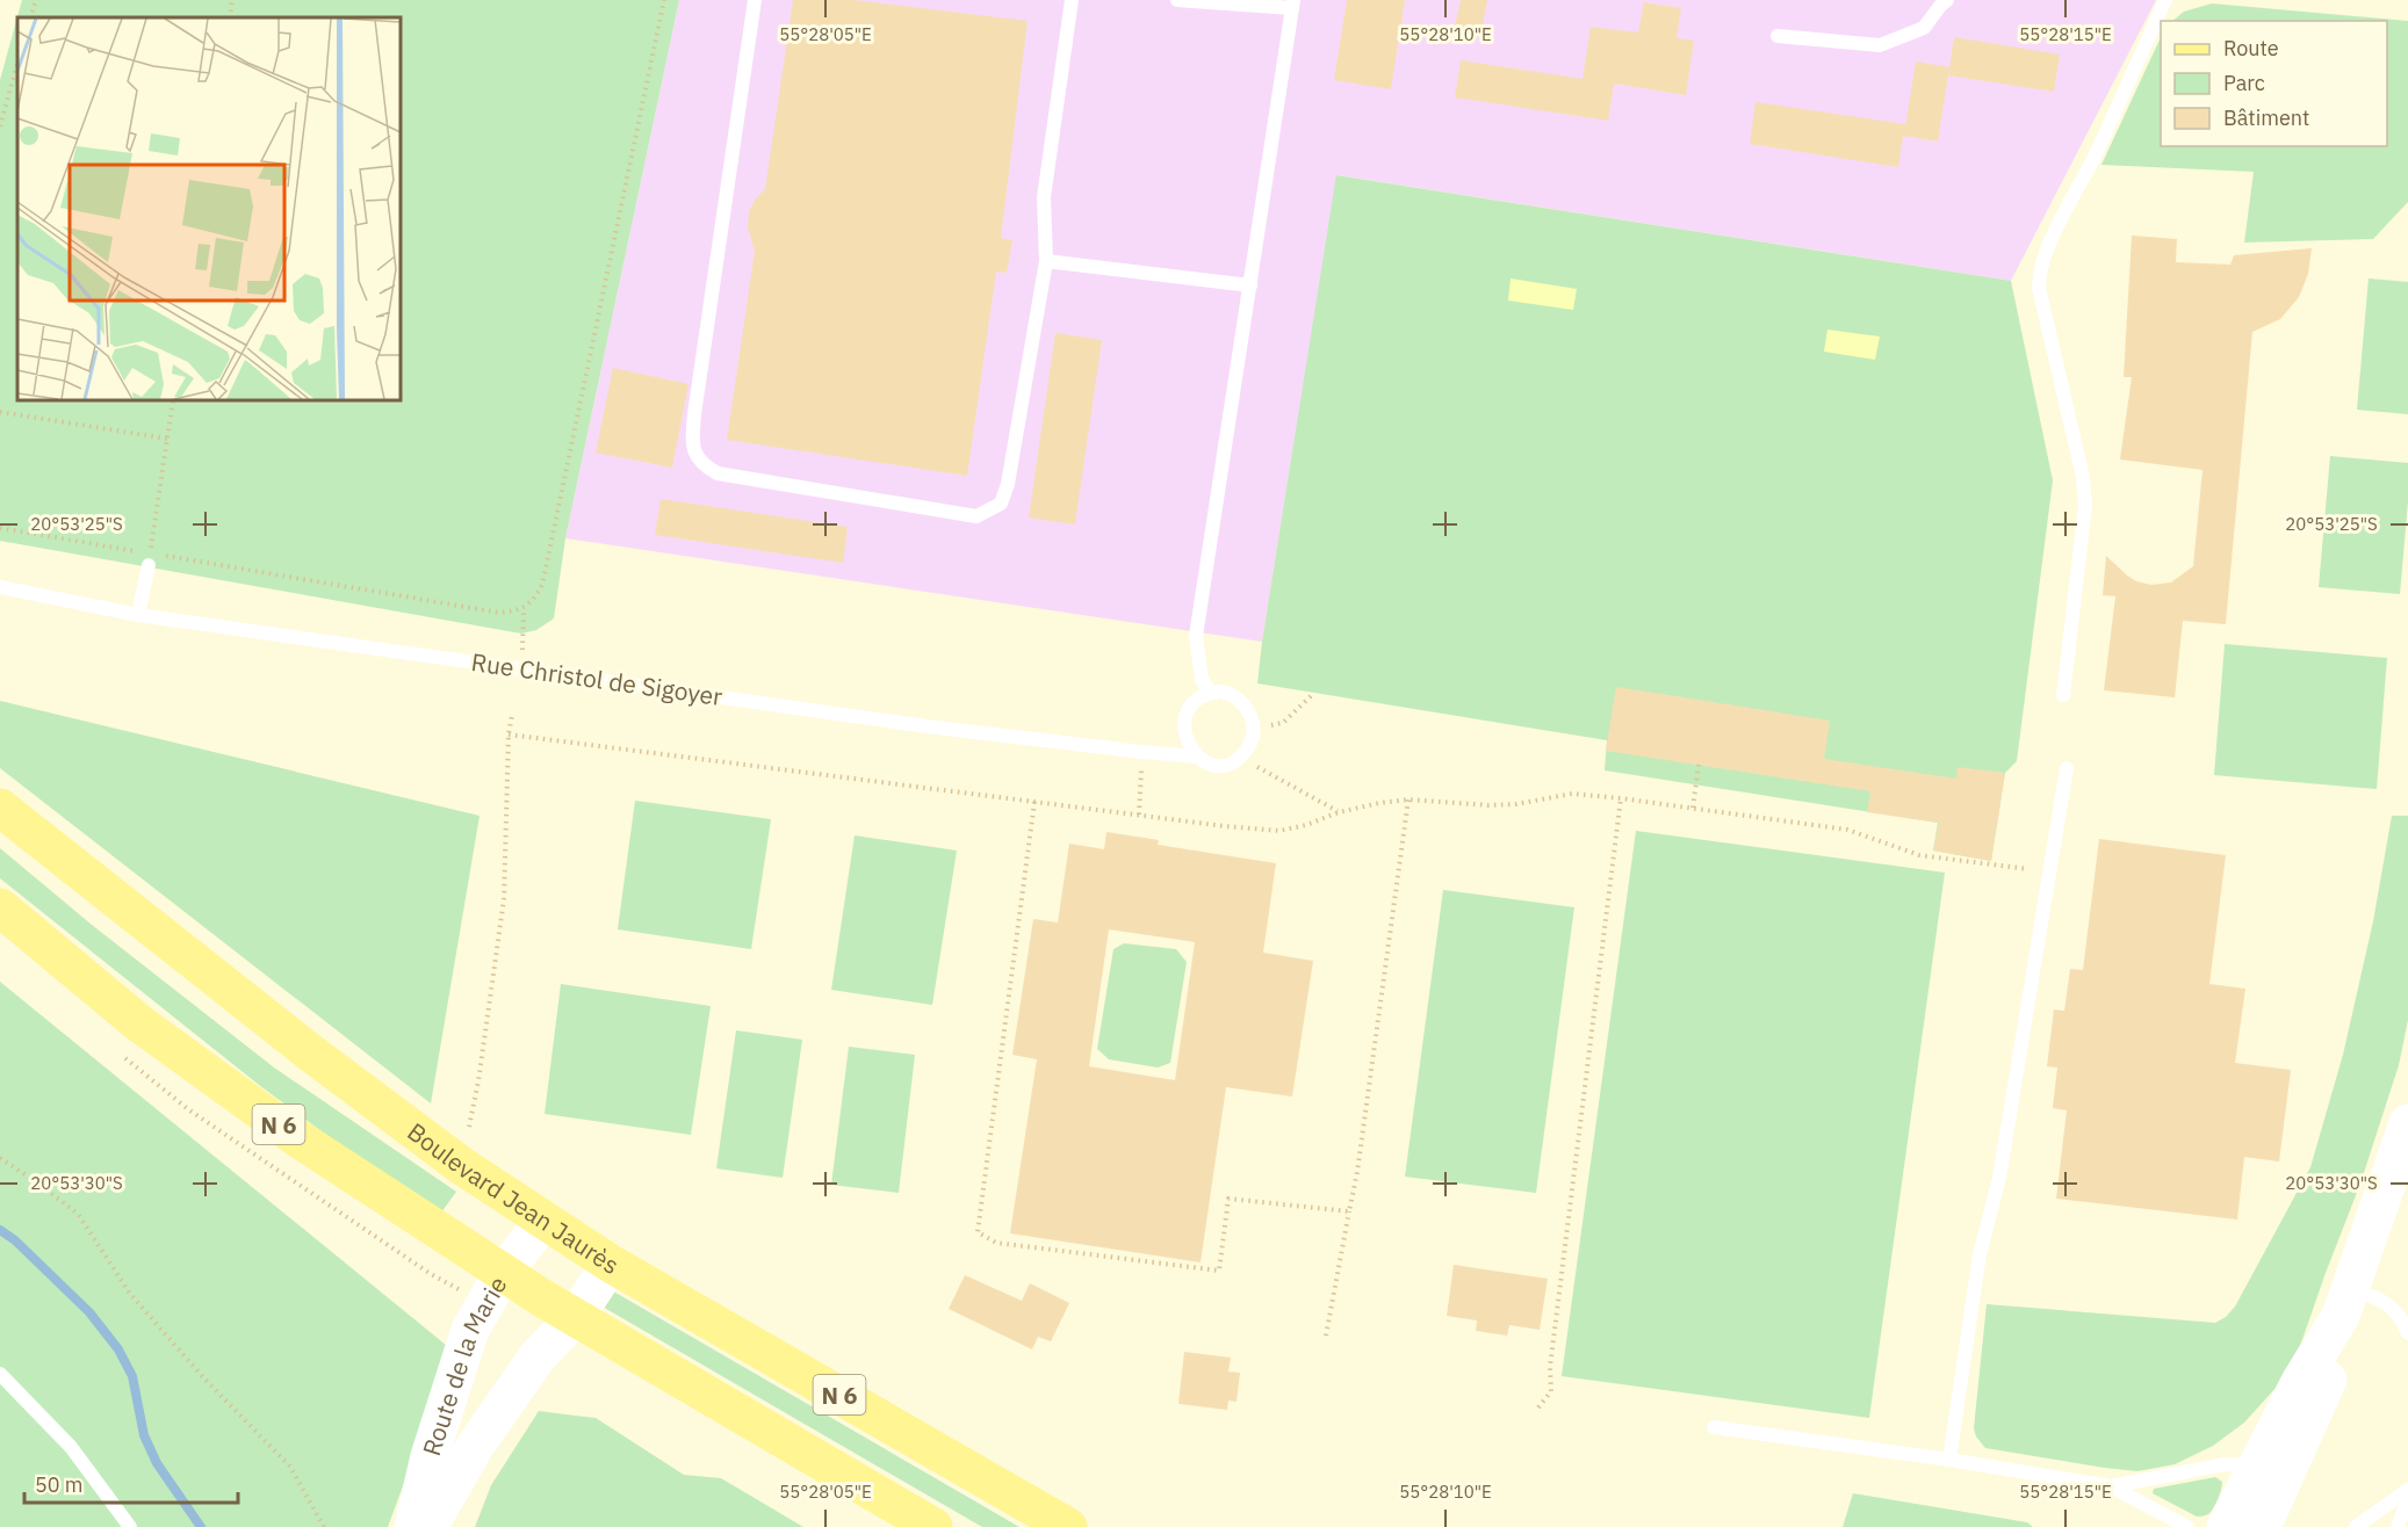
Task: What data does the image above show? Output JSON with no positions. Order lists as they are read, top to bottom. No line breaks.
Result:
{"streets":{"main road":["N 6","Boulevard Jean Jaurès"],"street":["Route de la Marie"],"lane":["Rue Christol de Sigoyer"]},"crossings":[["N 6","Route de la Marie"],["Boulevard Jean Jaurès","Route de la Marie"]],"legend":["Route","Parc","Bâtiment"],"scale_bar":"50 m","coordinates":["55°28'05\"E","55°28'10\"E","55°28'15\"E","20°53'25\"S","20°53'30\"S"]}
